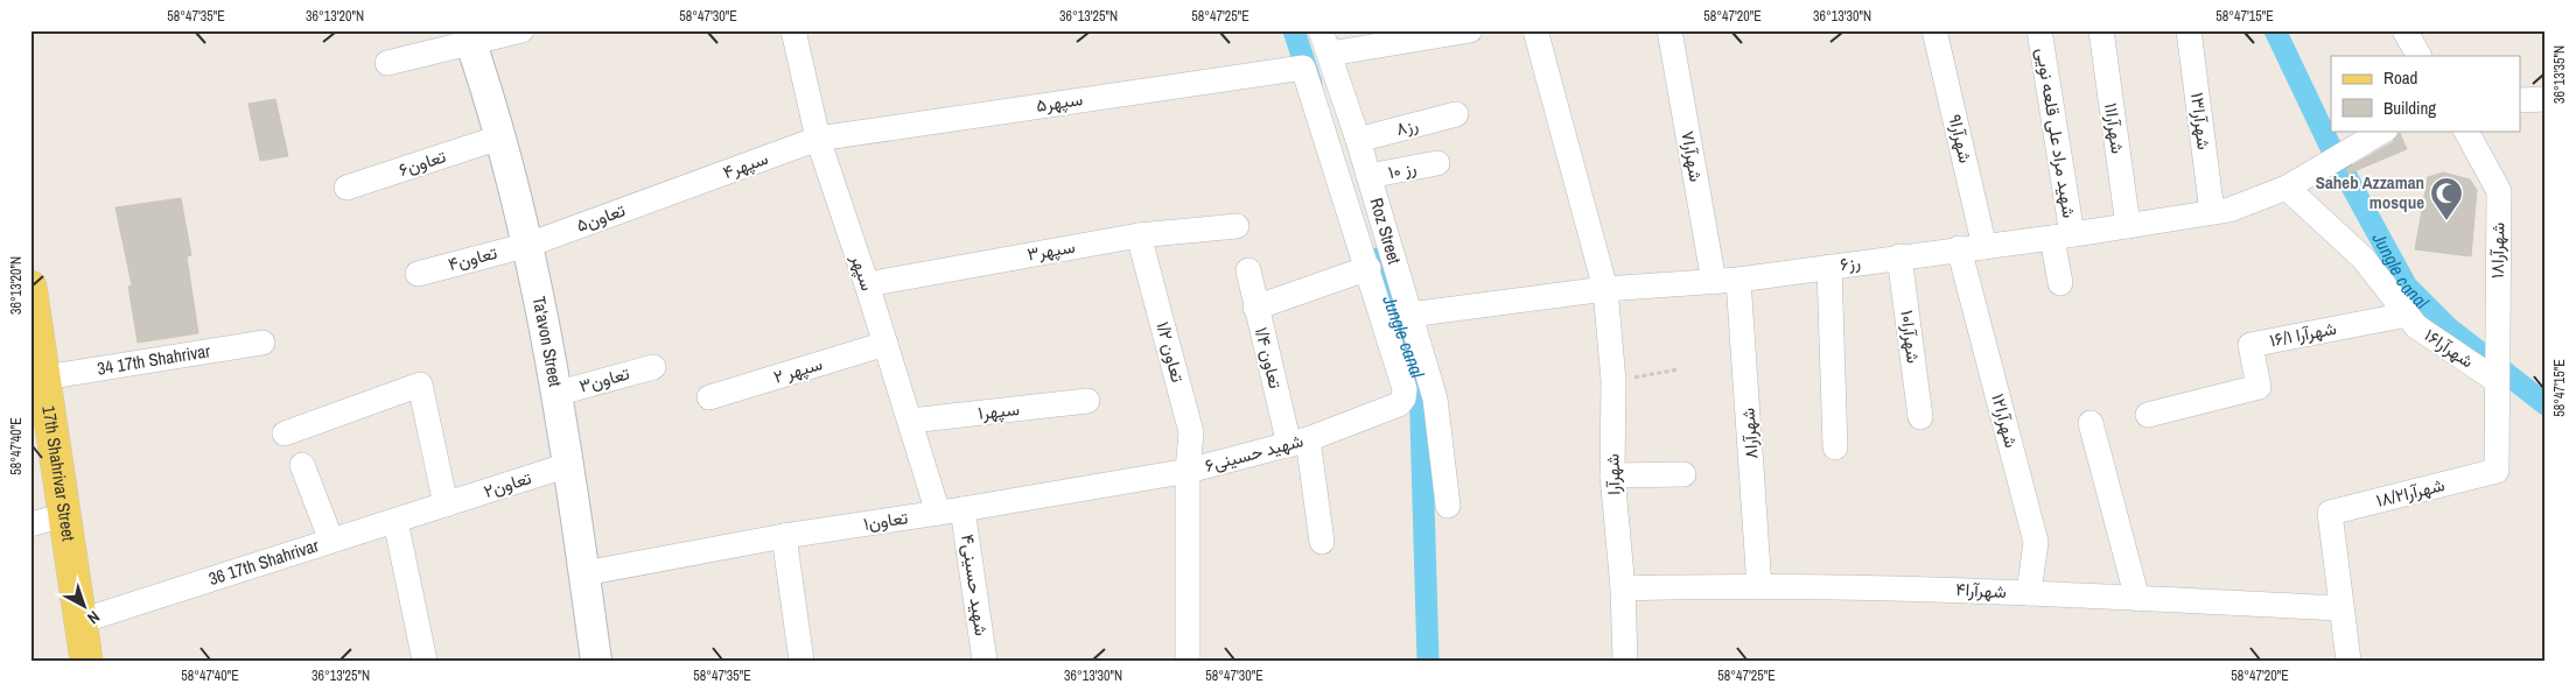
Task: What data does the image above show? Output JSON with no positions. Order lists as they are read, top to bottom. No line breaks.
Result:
{"streets":{"main road":["17th Shahrivar Street"],"street":["سپهر۵","شهرآرا۱۳","رز۸","شهرآرا۱۱","شهید مراد علی قلعه نویی","شهرآرا۹","شهرآرا۷","تعاون۶","سپهر۴","رز ۱۰","تعاون۵","Roz Street","سپهر۳","شهرآرا۱۸","تعاون۴","رز۶","سپهر","شهرآرا ۱۶/۱","شهرآرا۱۰","Ta'avon Street","شهرآرا۱۶","تعاون ۱/۲","تعاون ۱/۴","34 17th Shahrivar","سپهر ۲","تعاون۳","سپهر۱","شهرآرا۱۲","شهرآرا۸","شهید حسینی۶","شهرآرا","تعاون۲","شهرآرا۱۸/۲","تعاون۱","36 17th Shahrivar","شهید حسینی۴","شهرآرا۴"]},"crossings":[["سپهر۵","سپهر۴"],["سپهر۵","سپهر"],["سپهر۵","شهید حسینی۶"],["شهرآرا۱۳","رز۶"],["رز۸","Roz Street"],["شهرآرا۱۱","رز۶"],["شهید مراد علی قلعه نویی","رز۶"],["شهرآرا۹","رز۶"],["شهرآرا۷","رز۶"],["تعاون۶","Ta'avon Street"],["سپهر۴","تعاون۵"],["سپهر۴","سپهر"],["رز ۱۰","Roz Street"],["تعاون۵","تعاون۴"],["تعاون۵","Ta'avon Street"],["Roz Street","رز۶"],["سپهر۳","سپهر"],["سپهر۳","تعاون ۱/۲"],["شهرآرا۱۸","شهرآرا۱۶"],["شهرآرا۱۸","شهرآرا۱۸/۲"],["تعاون۴","Ta'avon Street"],["رز۶","شهرآرا۱۰"],["رز۶","شهرآرا۱۶"],["رز۶","شهرآرا۱۲"],["رز۶","شهرآرا۸"],["رز۶","شهرآرا"],["سپهر","سپهر ۲"],["سپهر","سپهر۱"],["سپهر","تعاون۱"],["شهرآرا ۱۶/۱","شهرآرا۱۶"],["Ta'avon Street","تعاون۳"],["Ta'avon Street","تعاون۲"],["Ta'avon Street","تعاون۱"],["شهرآرا۱۶","شهرآرا۱۸/۲"],["تعاون ۱/۲","شهید حسینی۶"],["تعاون ۱/۲","تعاون۱"],["تعاون ۱/۴","شهید حسینی۶"],["34 17th Shahrivar","17th Shahrivar Street"],["شهرآرا۱۲","شهرآرا۴"],["شهرآرا۸","شهرآرا۴"],["شهید حسینی۶","تعاون۱"],["17th Shahrivar Street","36 17th Shahrivar"],["شهرآرا","شهرآرا۴"],["تعاون۲","36 17th Shahrivar"],["شهرآرا۱۸/۲","شهرآرا۴"],["تعاون۱","شهید حسینی۴"]],"water":["Jungle canal"],"places":{"mosque":["Saheb Azzaman mosque"]},"legend":["Road","Building"],"north":"bottom right","coordinates":["58°47'35\"E","36°13'20\"N","58°47'30\"E","36°13'25\"N","58°47'25\"E","58°47'20\"E","36°13'30\"N","58°47'15\"E","36°13'35\"N","58°47'40\"E"]}
